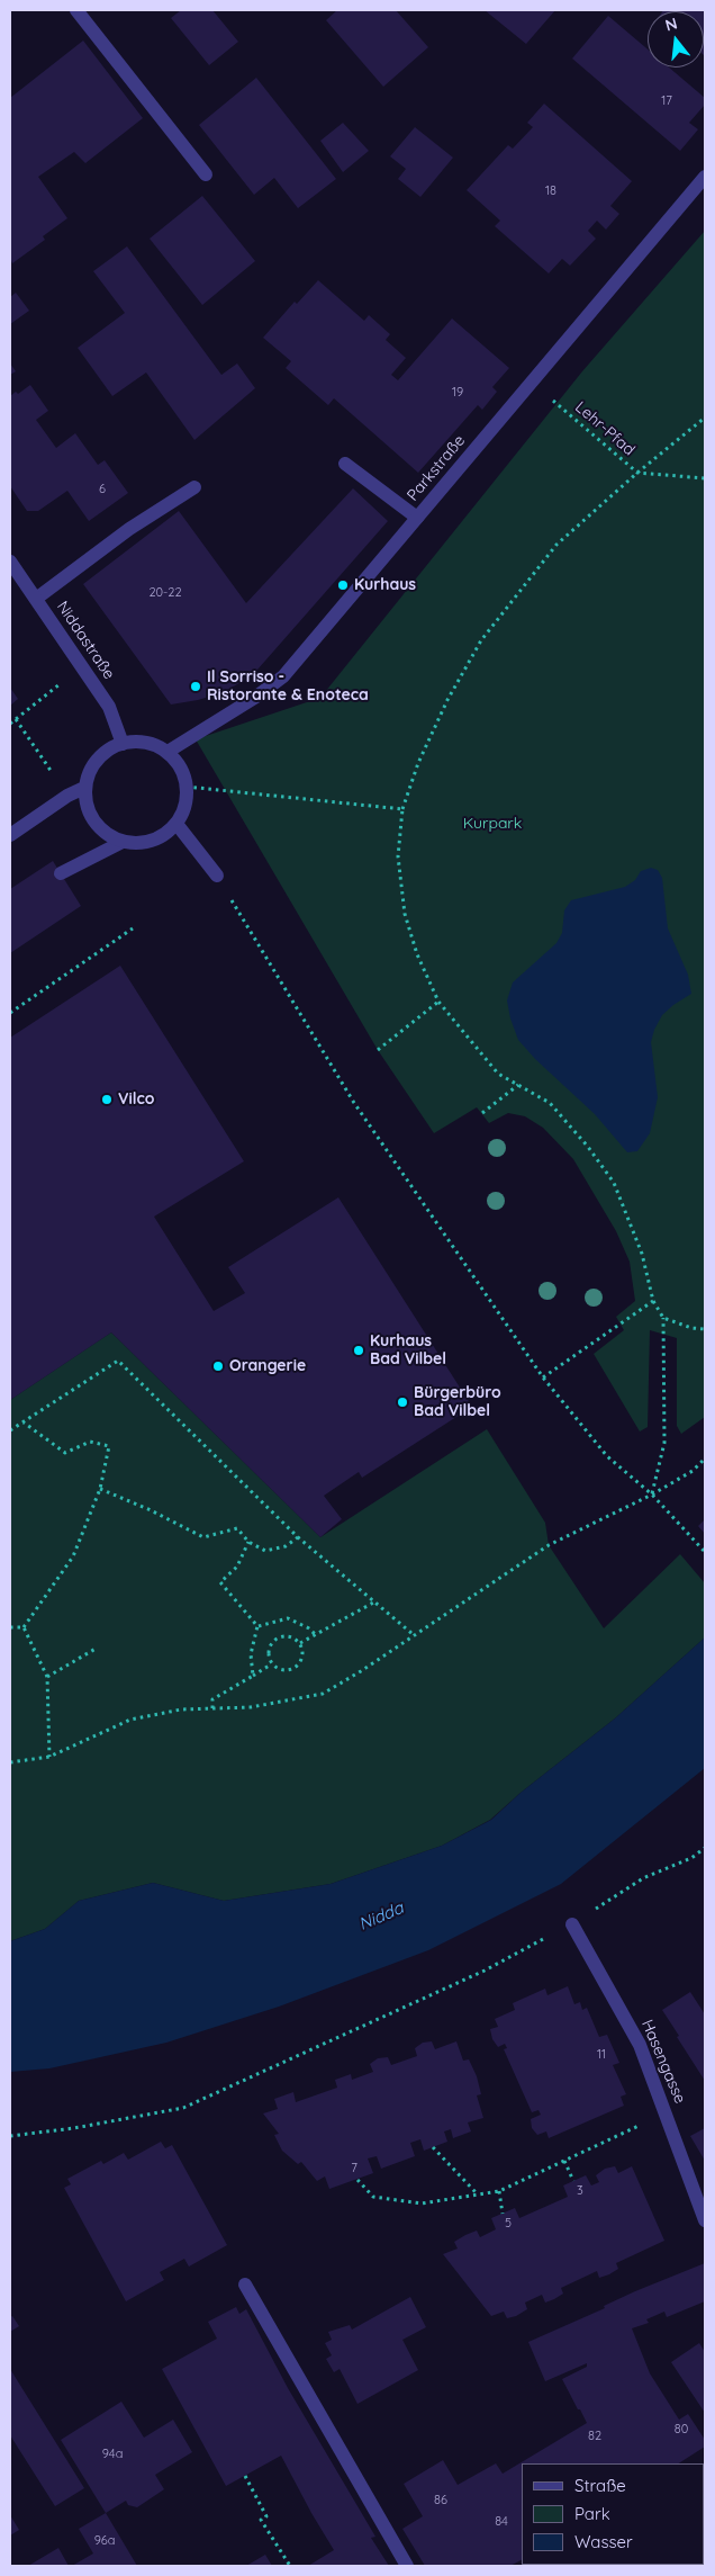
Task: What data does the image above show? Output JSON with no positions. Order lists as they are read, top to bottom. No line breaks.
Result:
{"streets":{"street":["Parkstraße","Niddastraße","Hasengasse"],"path":["Lehr-Pfad"]},"crossings":[["Lehr-Pfad","Parkstraße"],["Parkstraße","Niddastraße"]],"water":["Nidda"],"parks":["Kurpark"],"places":["Kurhaus","Il Sorriso - Ristorante & Enoteca","Vilco","Kurhaus Bad Vilbel","Orangerie","Bürgerbüro Bad Vilbel"],"house_numbers":["17","18","19","6","20-22","11","7","3","5","80","82","94a","86","84","96a"],"legend":["Straße","Park","Wasser"],"north":"top"}
